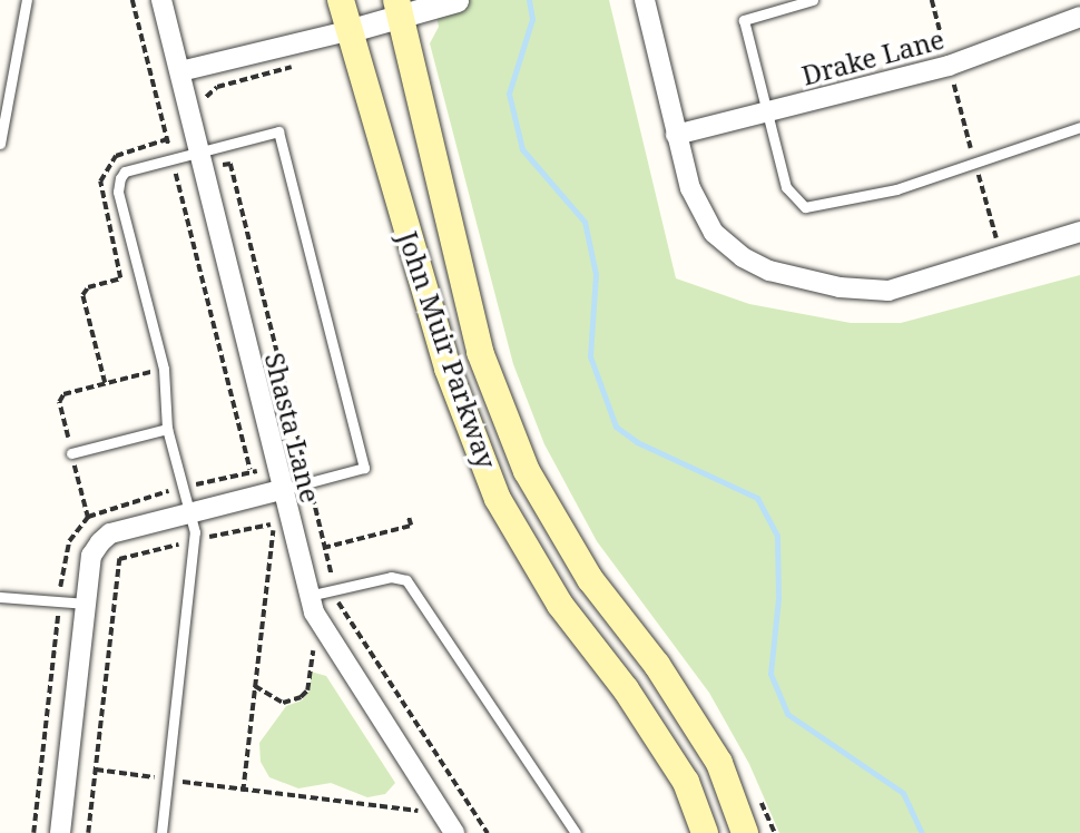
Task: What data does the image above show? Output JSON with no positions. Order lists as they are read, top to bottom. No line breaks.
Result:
{"streets":{"main road":["John Muir Parkway"],"street":["Drake Lane","Shasta Lane"]}}
